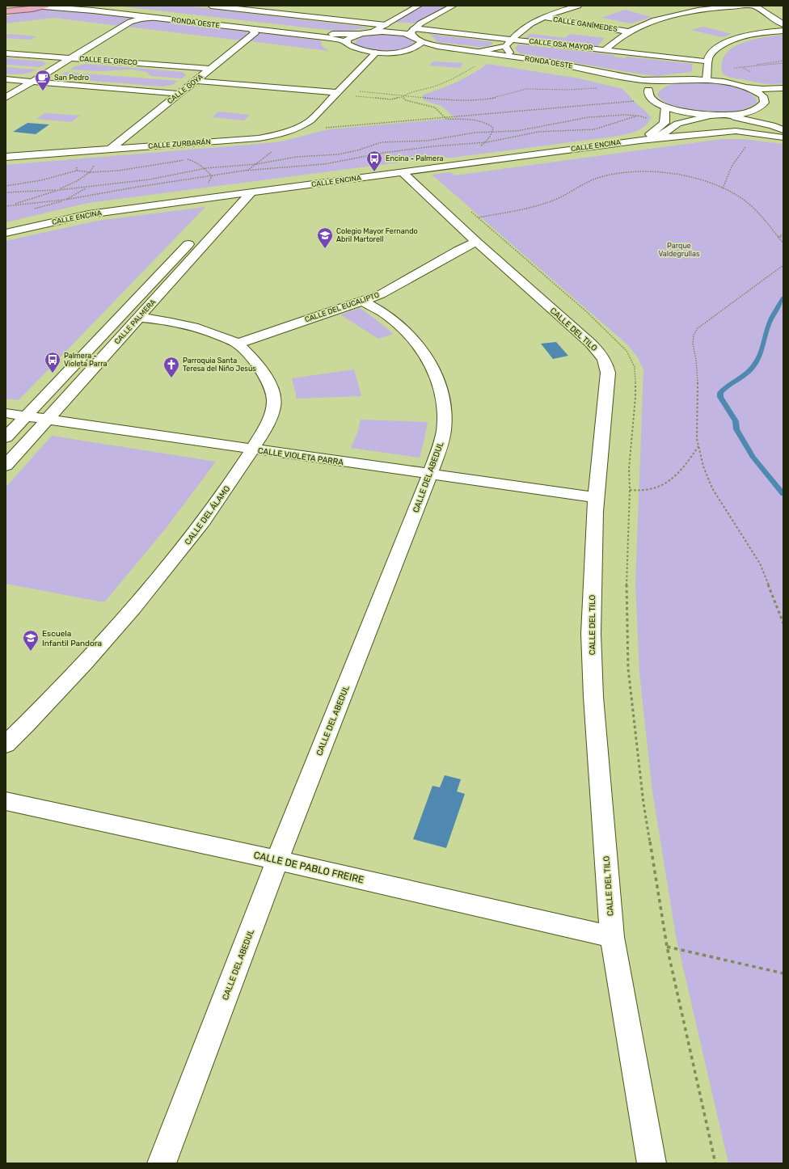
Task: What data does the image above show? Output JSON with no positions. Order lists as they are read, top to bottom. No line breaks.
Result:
{"streets":{"street":["RONDA OESTE","CALLE GANÍMEDES","CALLE OSA MAYOR","CALLE EL GRECO","CALLE GOYA","CALLE ZURBARÁN","CALLE ENCINA","CALLE DEL EUCALIPTO","CALLE PALMERA","CALLE DEL TILO","CALLE VIOLETA PARRA","CALLE DEL ABEDUL","CALLE DEL ÁLAMO","CALLE DE PABLO FREIRE"]},"crossings":[["RONDA OESTE","CALLE OSA MAYOR"],["RONDA OESTE","CALLE GOYA"],["RONDA OESTE","CALLE ZURBARÁN"],["CALLE EL GRECO","CALLE GOYA"],["CALLE GOYA","CALLE ZURBARÁN"],["CALLE ENCINA","CALLE PALMERA"],["CALLE ENCINA","CALLE DEL TILO"],["CALLE DEL EUCALIPTO","CALLE DEL TILO"],["CALLE DEL EUCALIPTO","CALLE DEL ABEDUL"],["CALLE DEL EUCALIPTO","CALLE DEL ÁLAMO"],["CALLE PALMERA","CALLE VIOLETA PARRA"],["CALLE PALMERA","CALLE DEL ÁLAMO"],["CALLE DEL TILO","CALLE VIOLETA PARRA"],["CALLE DEL TILO","CALLE DE PABLO FREIRE"],["CALLE VIOLETA PARRA","CALLE DEL ABEDUL"],["CALLE VIOLETA PARRA","CALLE DEL ÁLAMO"],["CALLE DEL ABEDUL","CALLE DE PABLO FREIRE"]],"parks":["Parque Valdegrullas"],"places":{"cafe":["San Pedro"],"bus stop":["Encina - Palmera","Palmera - Violeta Parra"],"school or university":["Colegio Mayor Fernando Abril Martorell","Escuela Infantil Pandora"],"church":["Parroquia Santa Teresa del Niño Jesús"]}}
